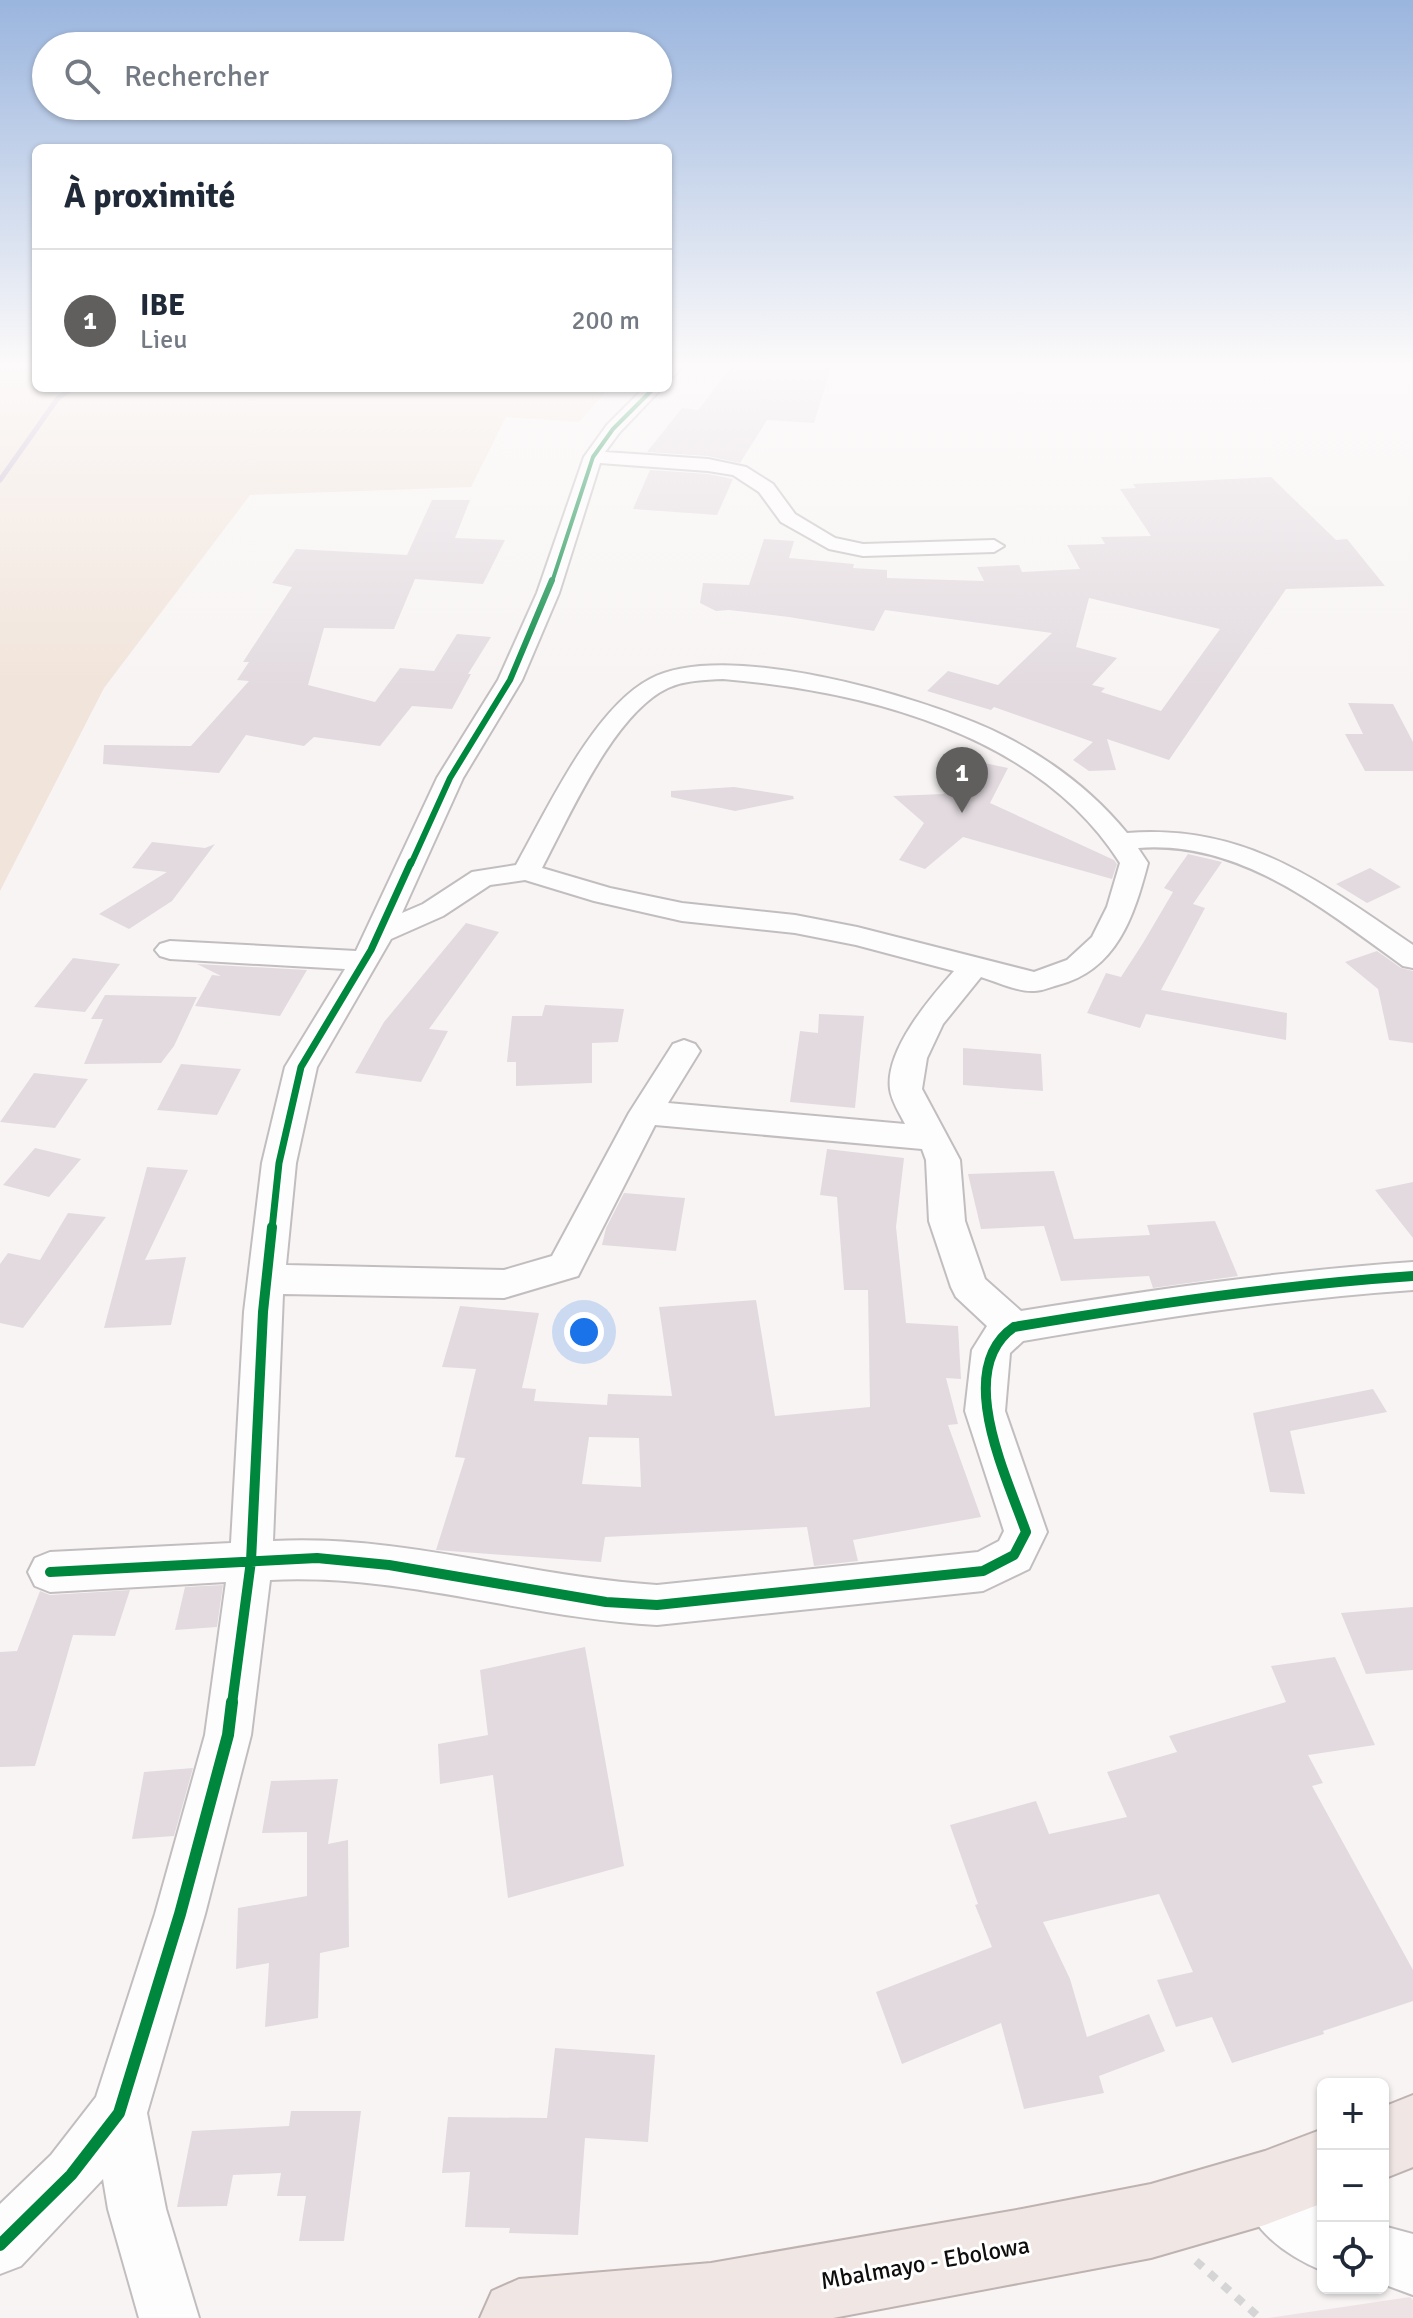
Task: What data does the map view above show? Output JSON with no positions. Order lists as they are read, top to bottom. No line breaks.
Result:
{"streets":{"highway":["Mbalmayo - Ebolowa"]},"page":{"search":"Rechercher","heading":"À proximité","list":[{"mark":"1","name":"IBE","note":"Lieu","value":"200 m"}],"pins":"1","map_buttons":["+","−"]}}
